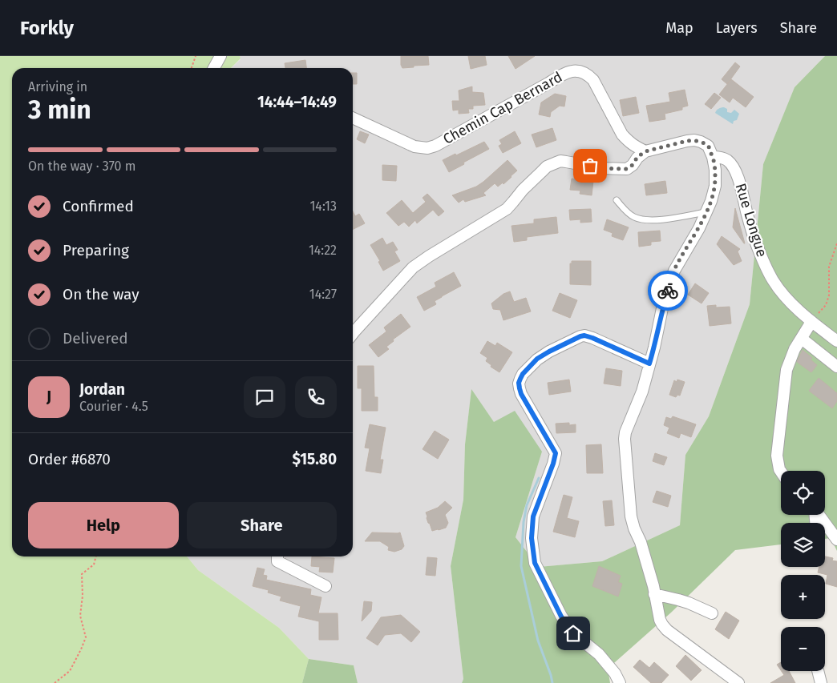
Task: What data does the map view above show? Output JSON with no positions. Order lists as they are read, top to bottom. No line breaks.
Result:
{"streets":{"street":["Chemin Cap Bernard","Rue Longue"]},"page":{"header":"Forkly","nav":["Map","Layers","Share"],"heading":["3 min","Arriving in","14:44–14:49"],"panel":["Jordan","Courier · 4.5","Order #6870","$15.80"],"bar":"On the way · 370 m","list":[["Confirmed","14:13"],["Preparing","14:22"],["On the way","14:27"],"Delivered"],"round":"J","map_buttons":["+","−"],"buttons":["Help","Share"]}}
